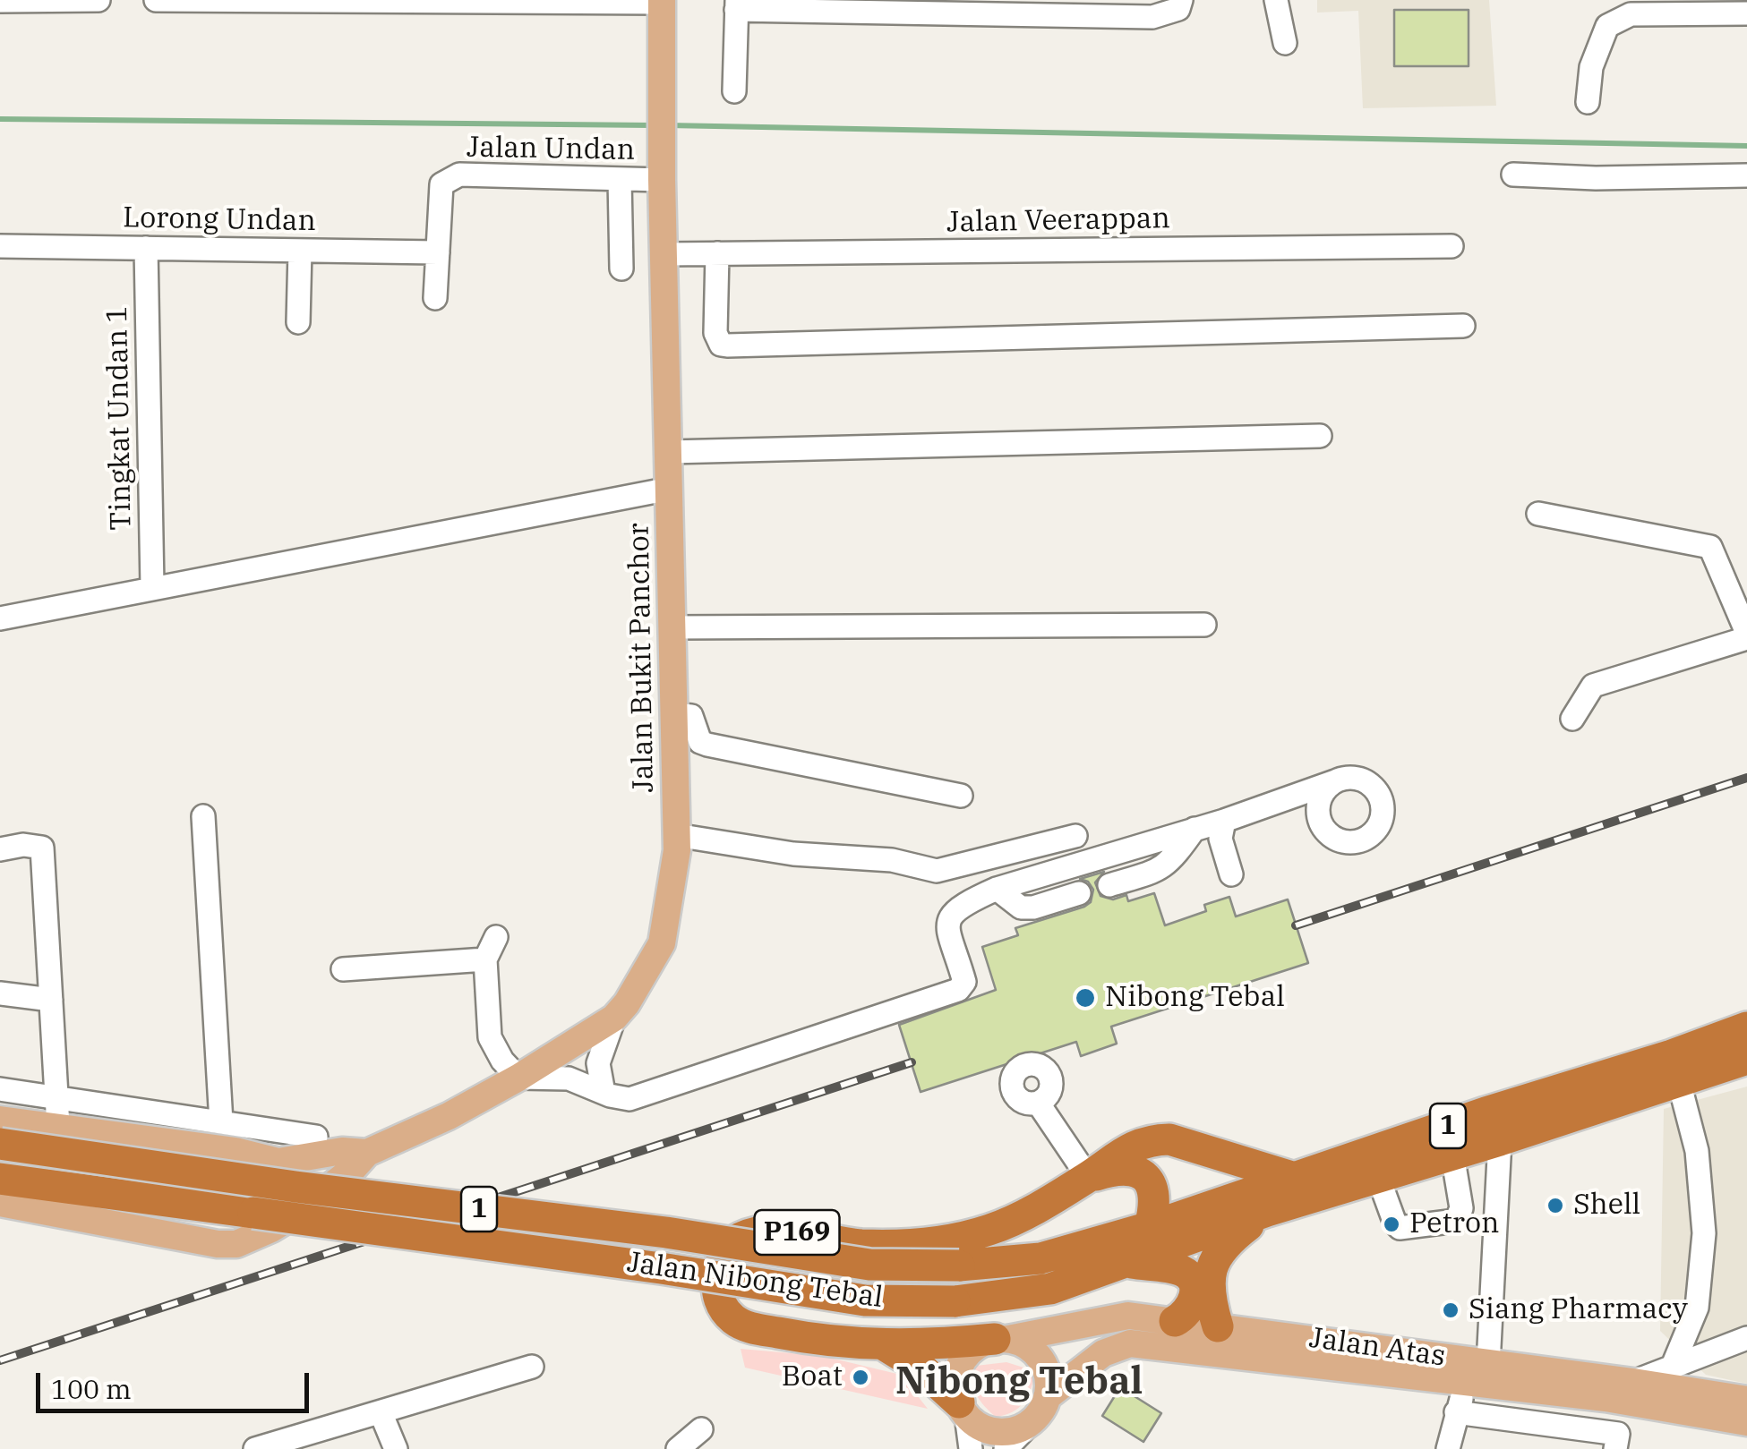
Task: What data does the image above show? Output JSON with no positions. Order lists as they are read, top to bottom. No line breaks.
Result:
{"streets":{"highway":["1","P169","Jalan Nibong Tebal","Jalan Atas"],"main road":["Jalan Bukit Panchor"],"street":["Jalan Undan","Lorong Undan","Jalan Veerappan","Tingkat Undan 1"]},"crossings":[["Jalan Undan","Lorong Undan"],["Jalan Undan","Jalan Bukit Panchor"],["Lorong Undan","Tingkat Undan 1"],["Jalan Veerappan","Jalan Bukit Panchor"],["P169","Jalan Nibong Tebal"],["P169","Jalan Atas"]],"districts":["Nibong Tebal"],"places":["Nibong Tebal","Shell","Petron","Siang Pharmacy","Boat"],"scale_bar":"100 m"}
